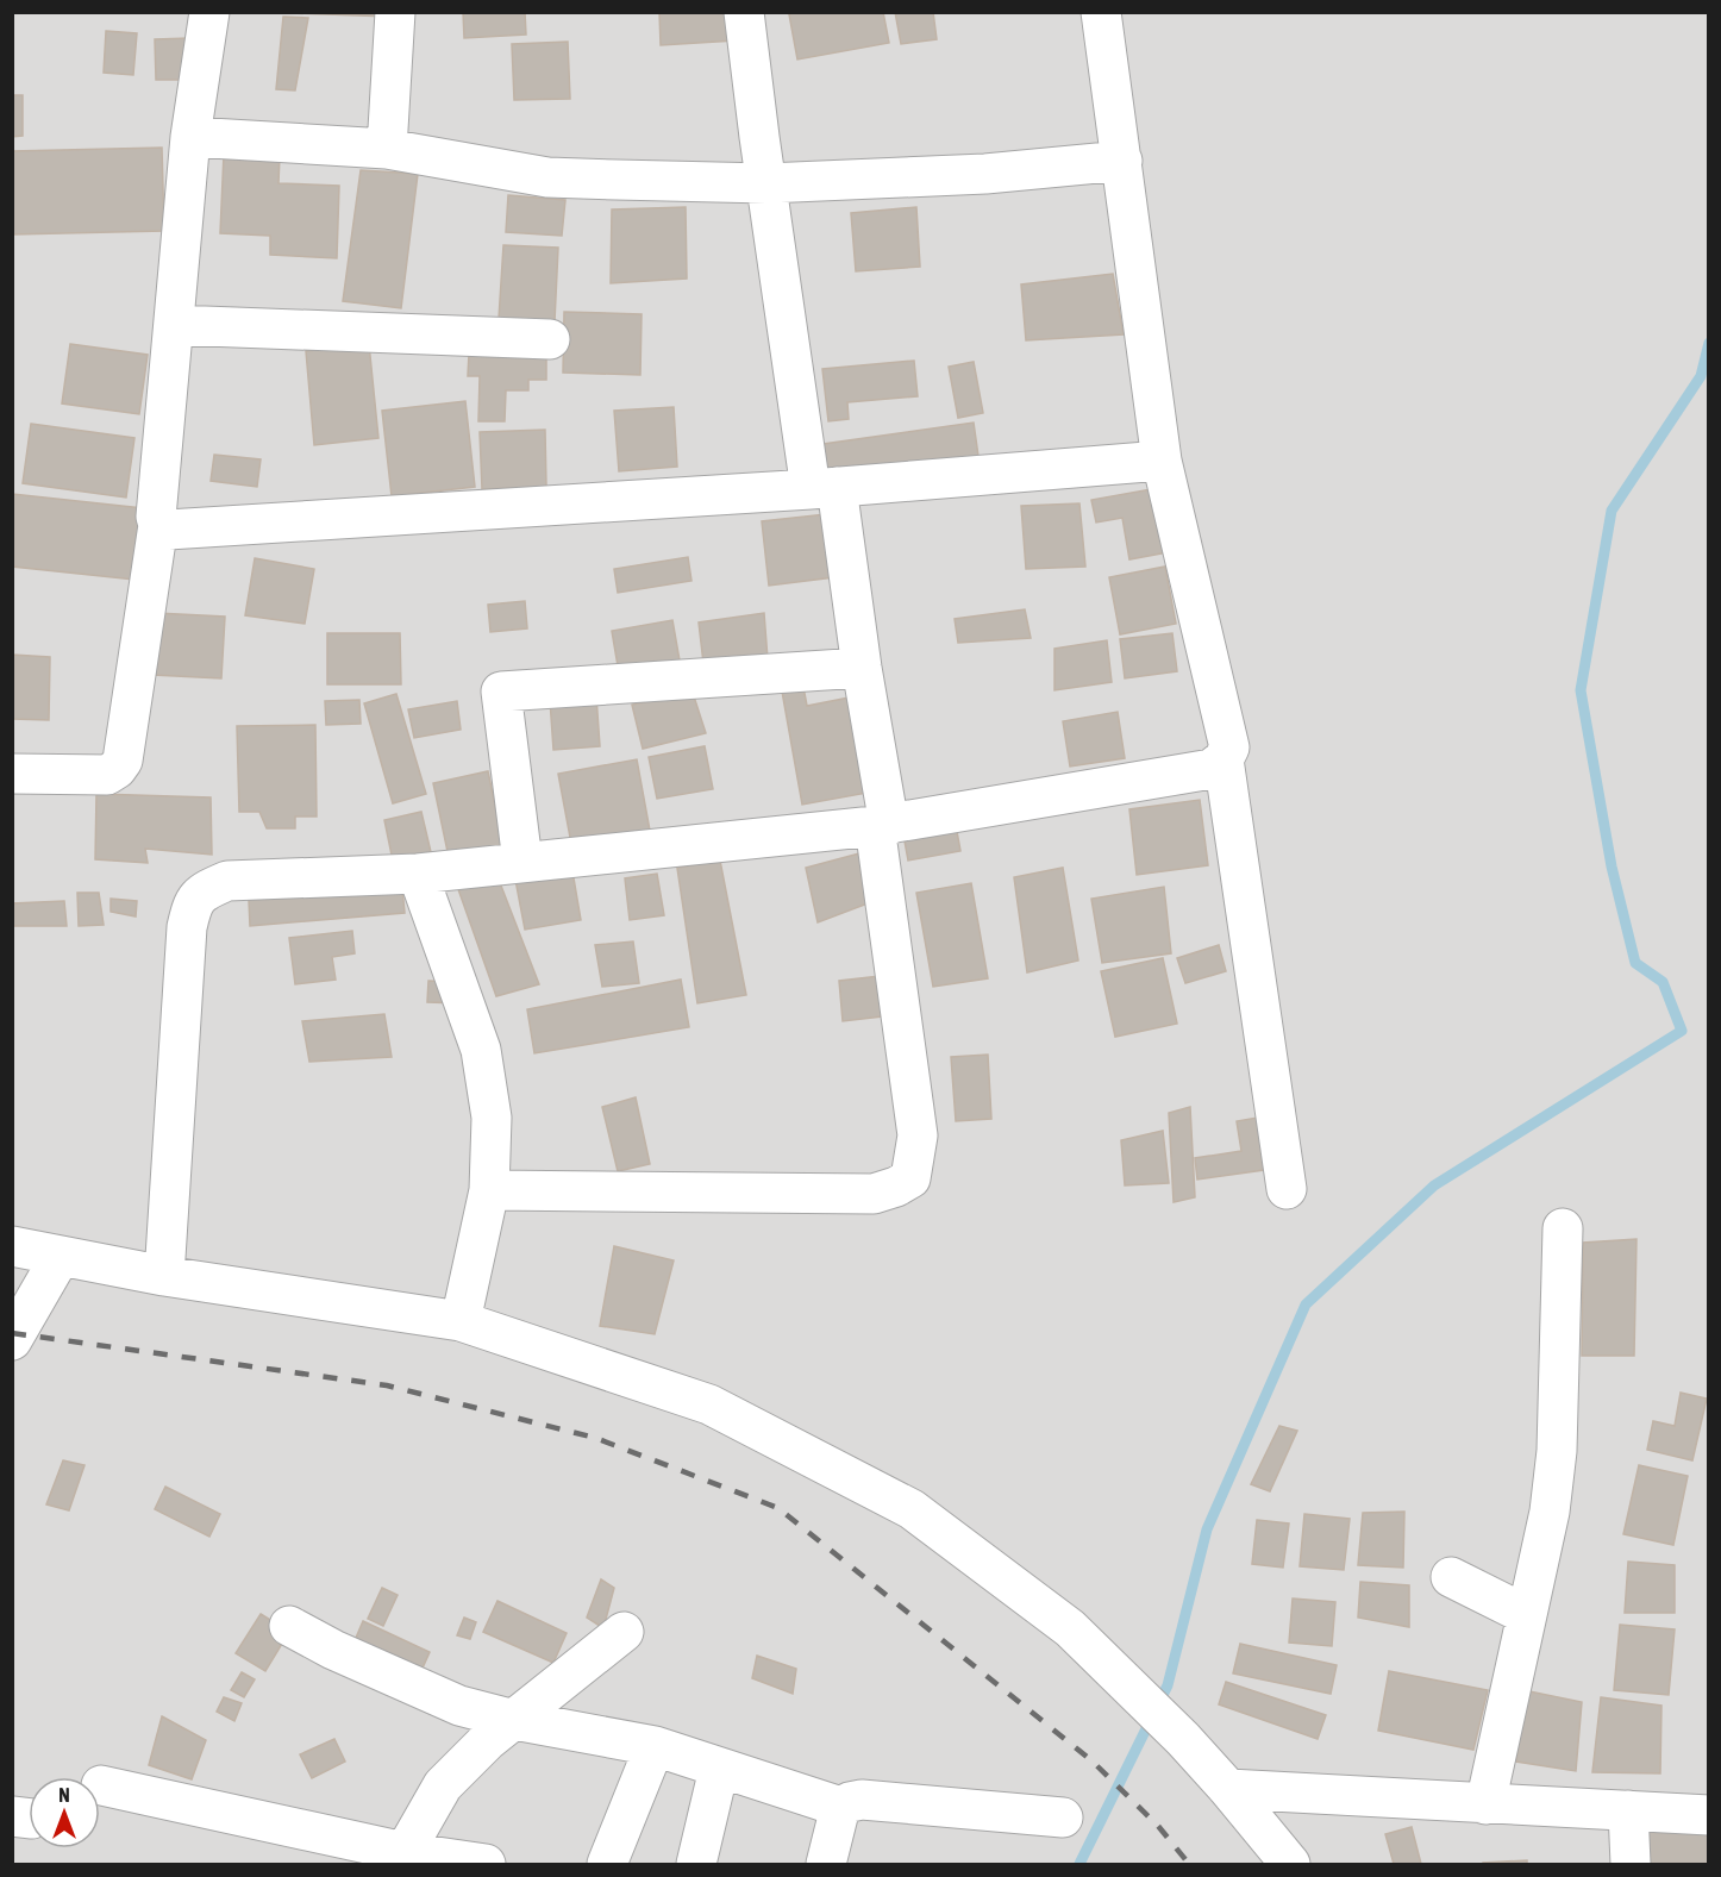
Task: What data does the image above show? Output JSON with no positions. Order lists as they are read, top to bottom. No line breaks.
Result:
{"north":"top"}
